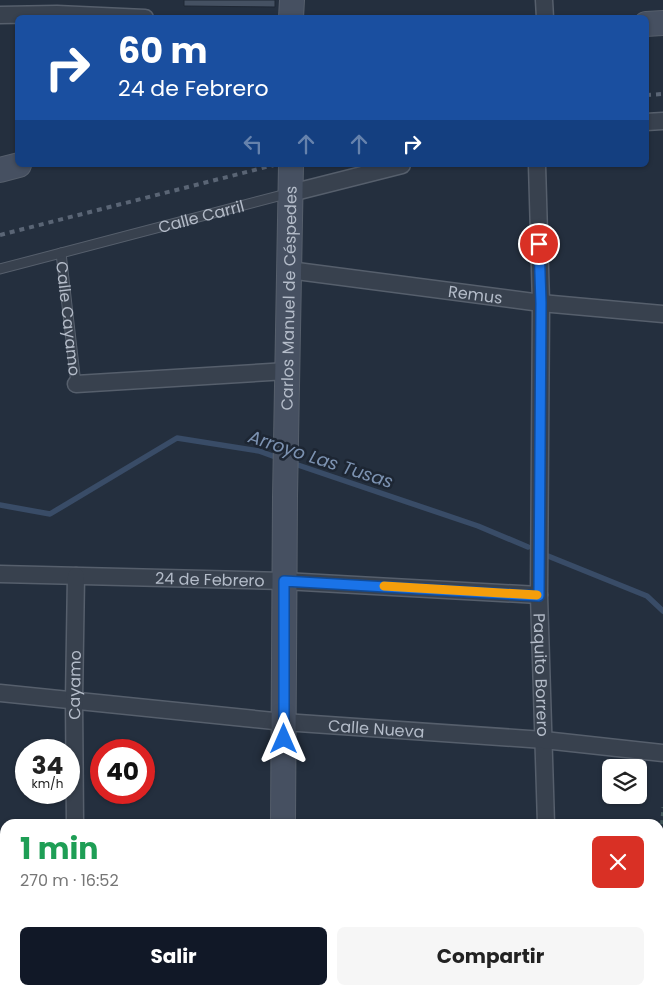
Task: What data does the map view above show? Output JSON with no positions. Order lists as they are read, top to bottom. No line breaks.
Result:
{"streets":{"street":["Calle Carril","Remus","Carlos Manuel de Céspedes","24 de Febrero","Paquito Borrero","Cayamo","Calle Nueva"],"lane":["Calle Cayamo"]},"crossings":[["Calle Carril","Carlos Manuel de Céspedes"],["Calle Carril","Calle Cayamo"],["Remus","Carlos Manuel de Céspedes"],["Remus","Paquito Borrero"],["Carlos Manuel de Céspedes","24 de Febrero"],["24 de Febrero","Paquito Borrero"],["24 de Febrero","Cayamo"],["Paquito Borrero","Calle Nueva"],["Cayamo","Calle Nueva"]],"water":["Arroyo Las Tusas"],"page":{"turn":["60 m","24 de Febrero"],"speed":"34 km/h","limit":"40","heading":["1 min","270 m · 16:52"],"buttons":["Salir","Compartir"]}}
